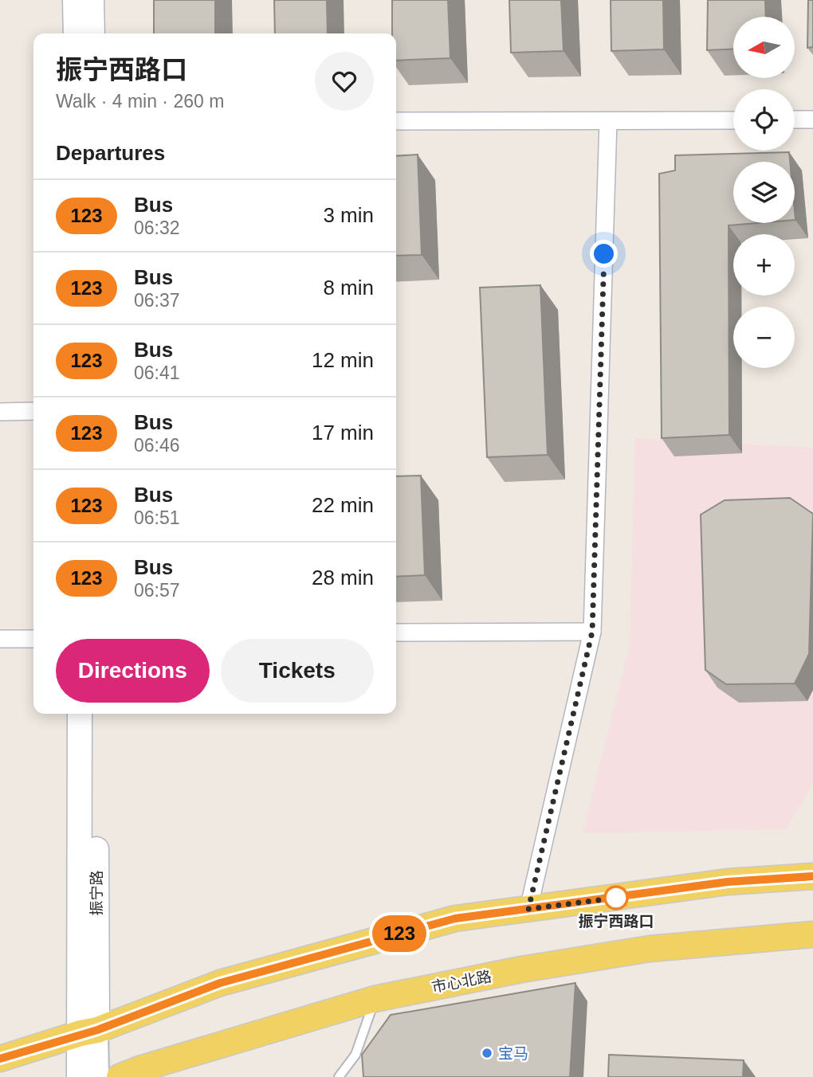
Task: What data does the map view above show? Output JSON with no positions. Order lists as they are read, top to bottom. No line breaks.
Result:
{"streets":{"main road":["振宁路","市心北路"]},"places":["振宁西路口","宝马"],"lines":["bus line 123"],"north":"left","page":{"on_map":"123","map_buttons":["+","−"],"heading":[["振宁西路口","Walk · 4 min · 260 m"],"Departures"],"list":[{"mark":"123","name":"Bus","note":"06:32","value":"3 min"},{"mark":"123","name":"Bus","note":"06:37","value":"8 min"},{"mark":"123","name":"Bus","note":"06:41","value":"12 min"},{"mark":"123","name":"Bus","note":"06:46","value":"17 min"},{"mark":"123","name":"Bus","note":"06:51","value":"22 min"},{"mark":"123","name":"Bus","note":"06:57","value":"28 min"}],"buttons":["Directions","Tickets"]}}
